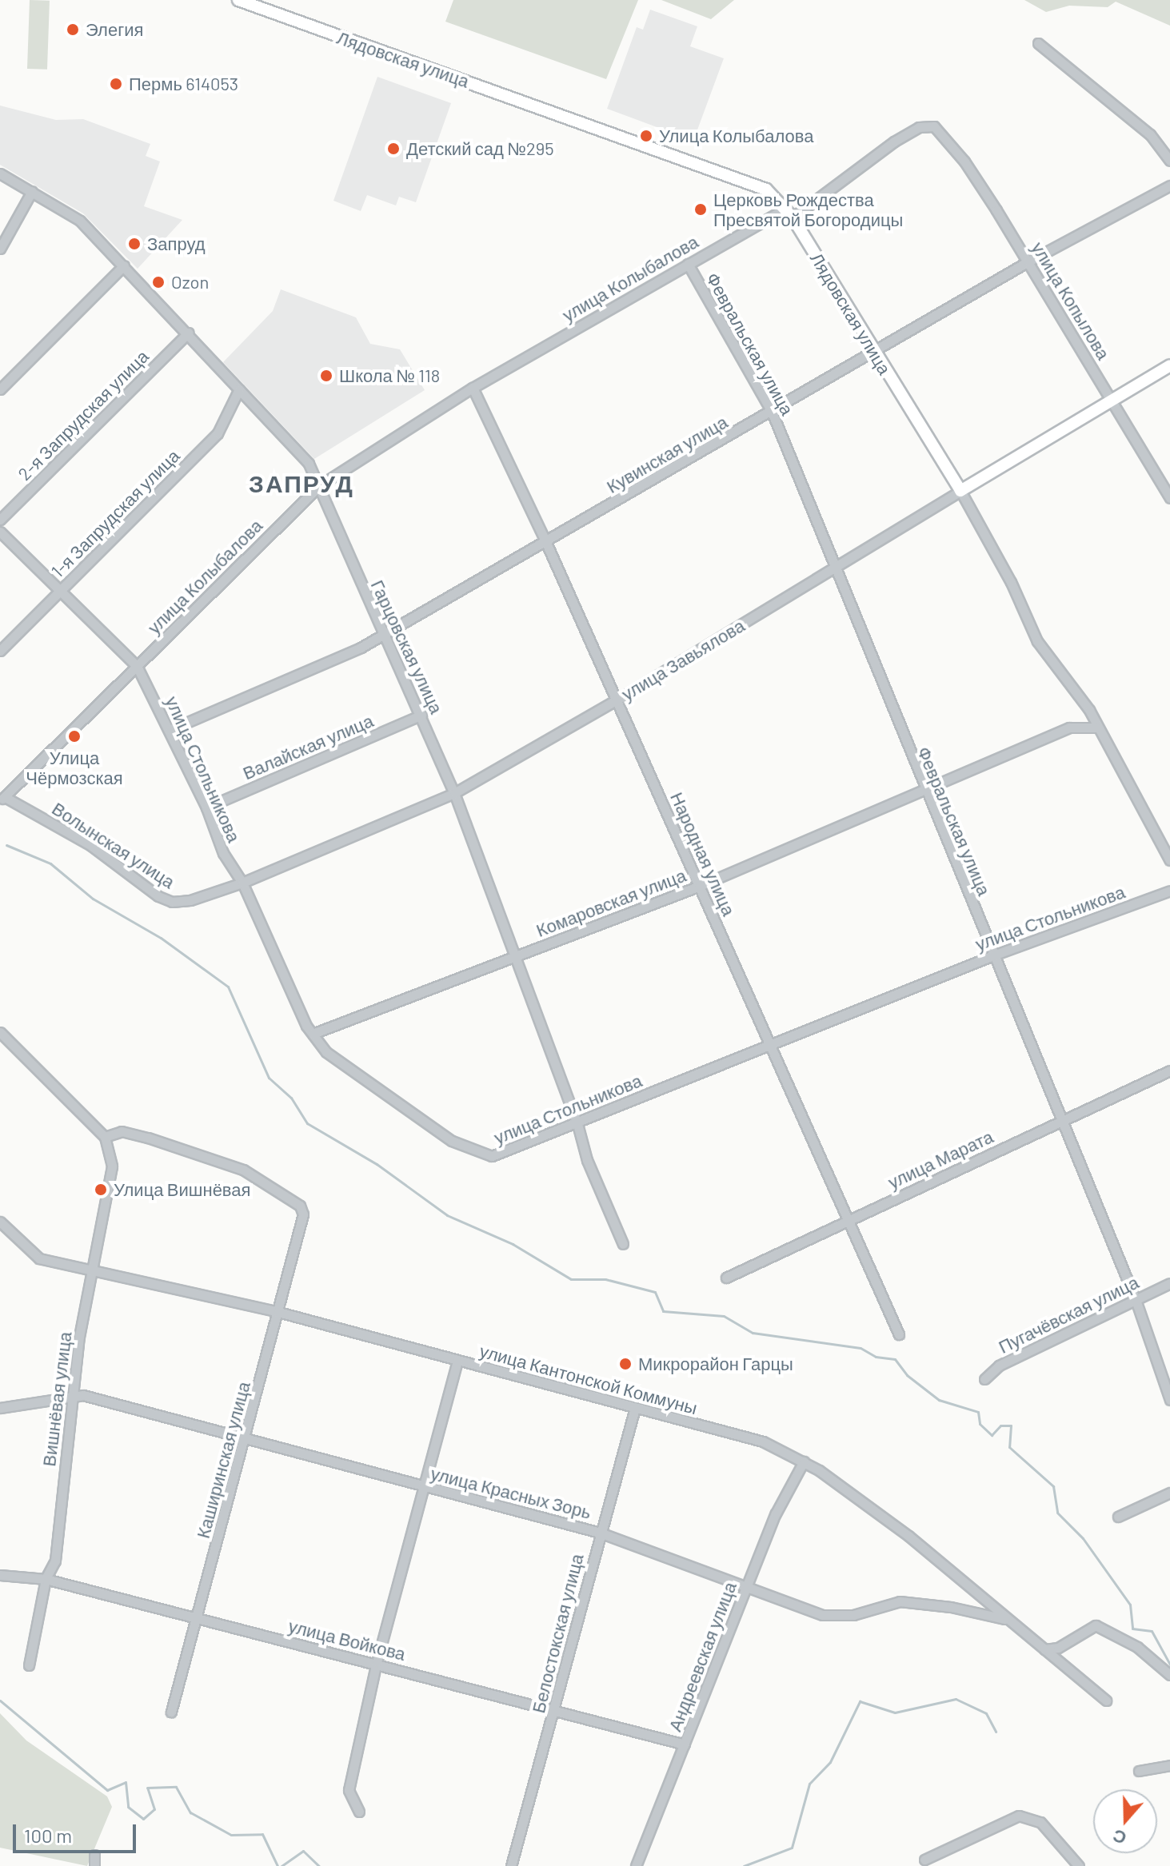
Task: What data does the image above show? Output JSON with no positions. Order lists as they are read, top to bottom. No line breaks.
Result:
{"streets":{"main road":["Лядовская улица","улица Завьялова"],"street":["улица Колыбалова","улица Копылова","Февральская улица","2-я Запрудская улица","Кувинская улица","1-я Запрудская улица","Гарцовская улица","Валайская улица","улица Стольникова","Волынская улица","Народная улица","Комаровская улица","улица Марата","Пугачёвская улица","улица Кантонской Коммуны","Вишнёвая улица","Каширинская улица","улица Красных Зорь","Белостокская улица","улица Войкова","Андреевская улица"]},"crossings":[["Лядовская улица","улица Колыбалова"],["Лядовская улица","Кувинская улица"],["Лядовская улица","улица Завьялова"],["Лядовская улица","Комаровская улица"],["улица Колыбалова","улица Копылова"],["улица Колыбалова","Февральская улица"],["улица Колыбалова","Гарцовская улица"],["улица Колыбалова","улица Стольникова"],["улица Колыбалова","Волынская улица"],["улица Колыбалова","Народная улица"],["улица Копылова","Кувинская улица"],["улица Копылова","улица Завьялова"],["Февральская улица","Кувинская улица"],["Февральская улица","улица Завьялова"],["Февральская улица","улица Стольникова"],["Февральская улица","Комаровская улица"],["Февральская улица","улица Марата"],["Февральская улица","Пугачёвская улица"],["2-я Запрудская улица","Гарцовская улица"],["Кувинская улица","Гарцовская улица"],["Кувинская улица","улица Стольникова"],["Кувинская улица","Народная улица"],["1-я Запрудская улица","Гарцовская улица"],["1-я Запрудская улица","улица Стольникова"],["Гарцовская улица","улица Завьялова"],["Гарцовская улица","Валайская улица"],["Гарцовская улица","улица Стольникова"],["Гарцовская улица","Комаровская улица"],["улица Завьялова","улица Стольникова"],["улица Завьялова","Волынская улица"],["улица Завьялова","Народная улица"],["Валайская улица","улица Стольникова"],["улица Стольникова","Народная улица"],["улица Стольникова","Комаровская улица"],["Народная улица","Комаровская улица"],["Народная улица","улица Марата"],["улица Кантонской Коммуны","Вишнёвая улица"],["улица Кантонской Коммуны","Каширинская улица"],["улица Кантонской Коммуны","улица Красных Зорь"],["улица Кантонской Коммуны","Белостокская улица"],["улица Кантонской Коммуны","Андреевская улица"],["Вишнёвая улица","Каширинская улица"],["Вишнёвая улица","улица Красных Зорь"],["Вишнёвая улица","улица Войкова"],["Каширинская улица","улица Красных Зорь"],["Каширинская улица","улица Войкова"],["улица Красных Зорь","Белостокская улица"],["улица Красных Зорь","Андреевская улица"],["Белостокская улица","улица Войкова"],["улица Войкова","Андреевская улица"]],"districts":["ЗАПРУД"],"places":["Элегия","Пермь 614053","Улица Колыбалова","Детский сад №295","Церковь Рождества Пресвятой Богородицы","Запруд","Ozon","Школа № 118","Улица Чёрмозская","Улица Вишнёвая","Микрорайон Гарцы"],"scale_bar":"100 m","north":"bottom"}
